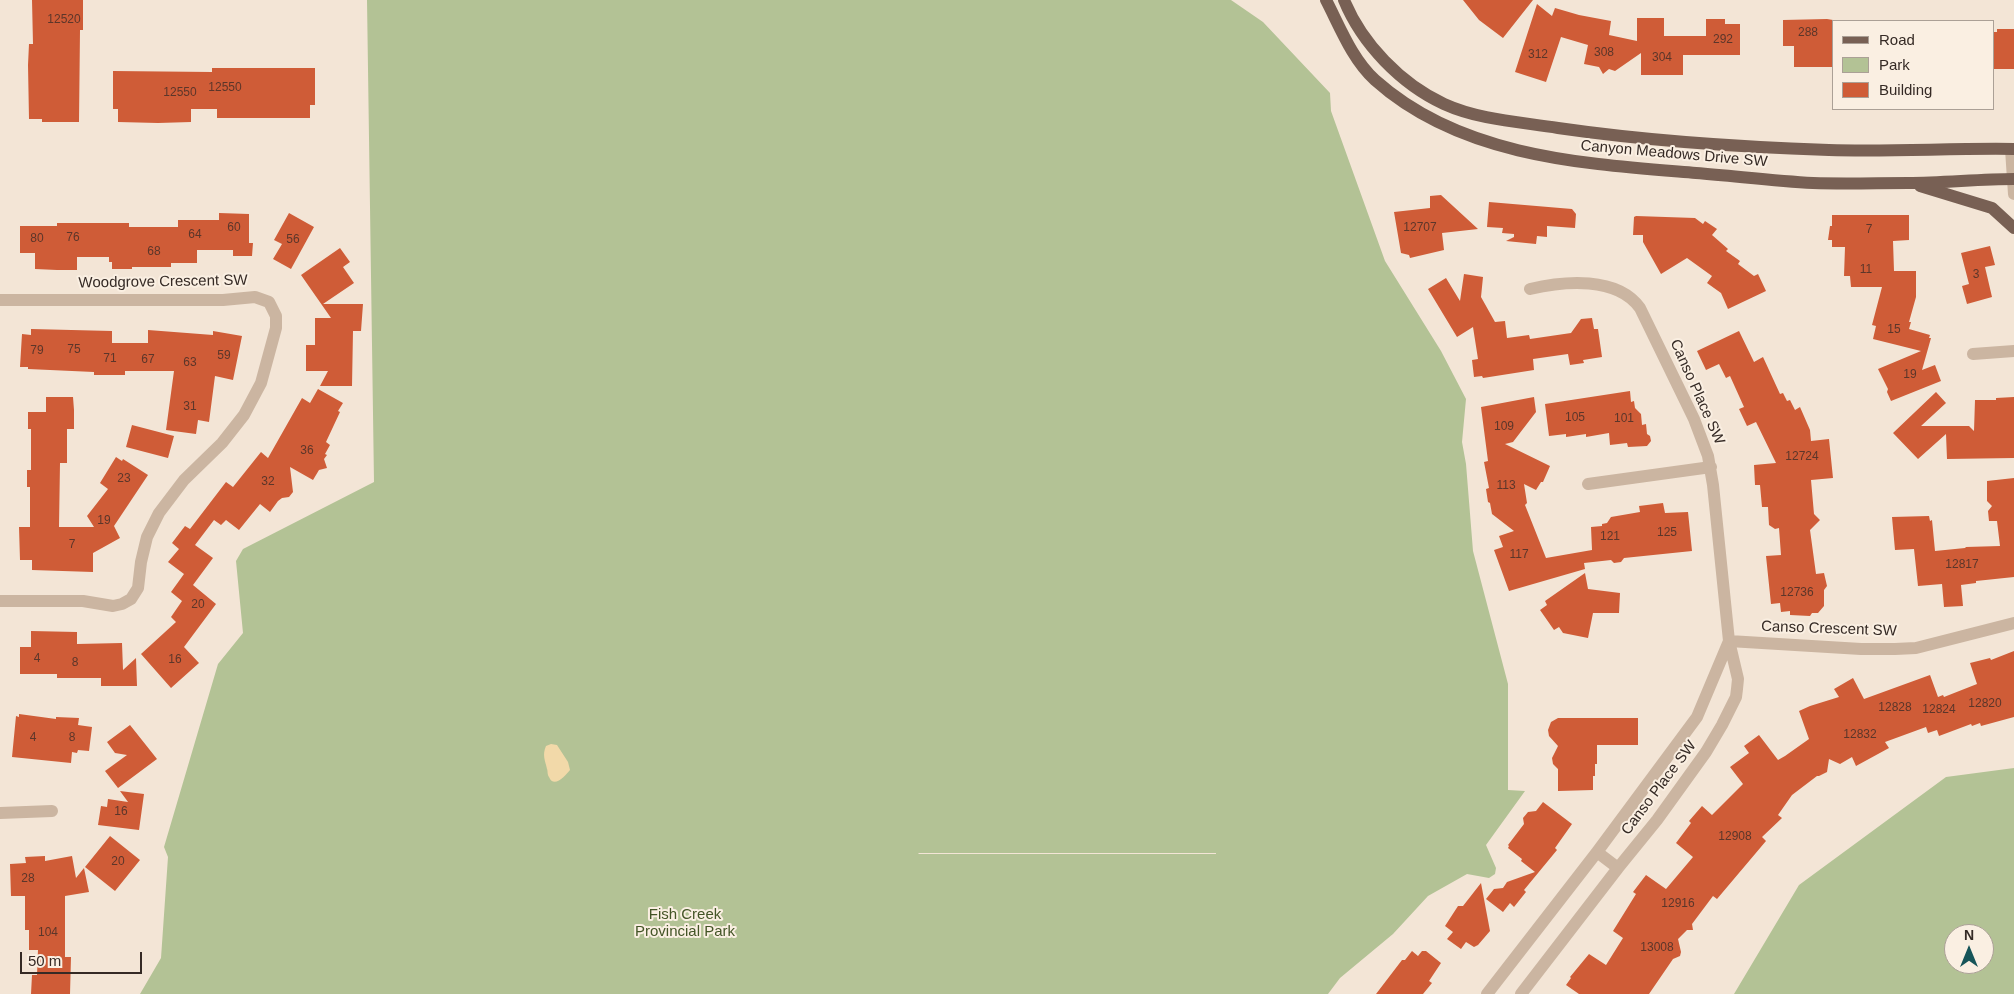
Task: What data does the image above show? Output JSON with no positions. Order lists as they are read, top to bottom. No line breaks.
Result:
{"streets":{"main road":["Canyon Meadows Drive SW"],"street":["Woodgrove Crescent SW","Canso Place SW","Canso Crescent SW"]},"crossings":[["Canso Place SW","Canso Crescent SW"]],"parks":["Fish Creek Provincial Park"],"house_numbers":["12520","288","292","308","312","304","12550","12550","60","12707","7","64","76","80","56","68","11","3","15","75","79","59","71","67","63","19","31","105","101","109","36","12724","23","32","113","19","125","121","7","117","12817","12736","20","4","16","8","12820","12828","12824","12832","4","8","16","12908","20","28","12916","104","13008"],"legend":["Road","Park","Building"],"scale_bar":"50 m","north":"top"}
